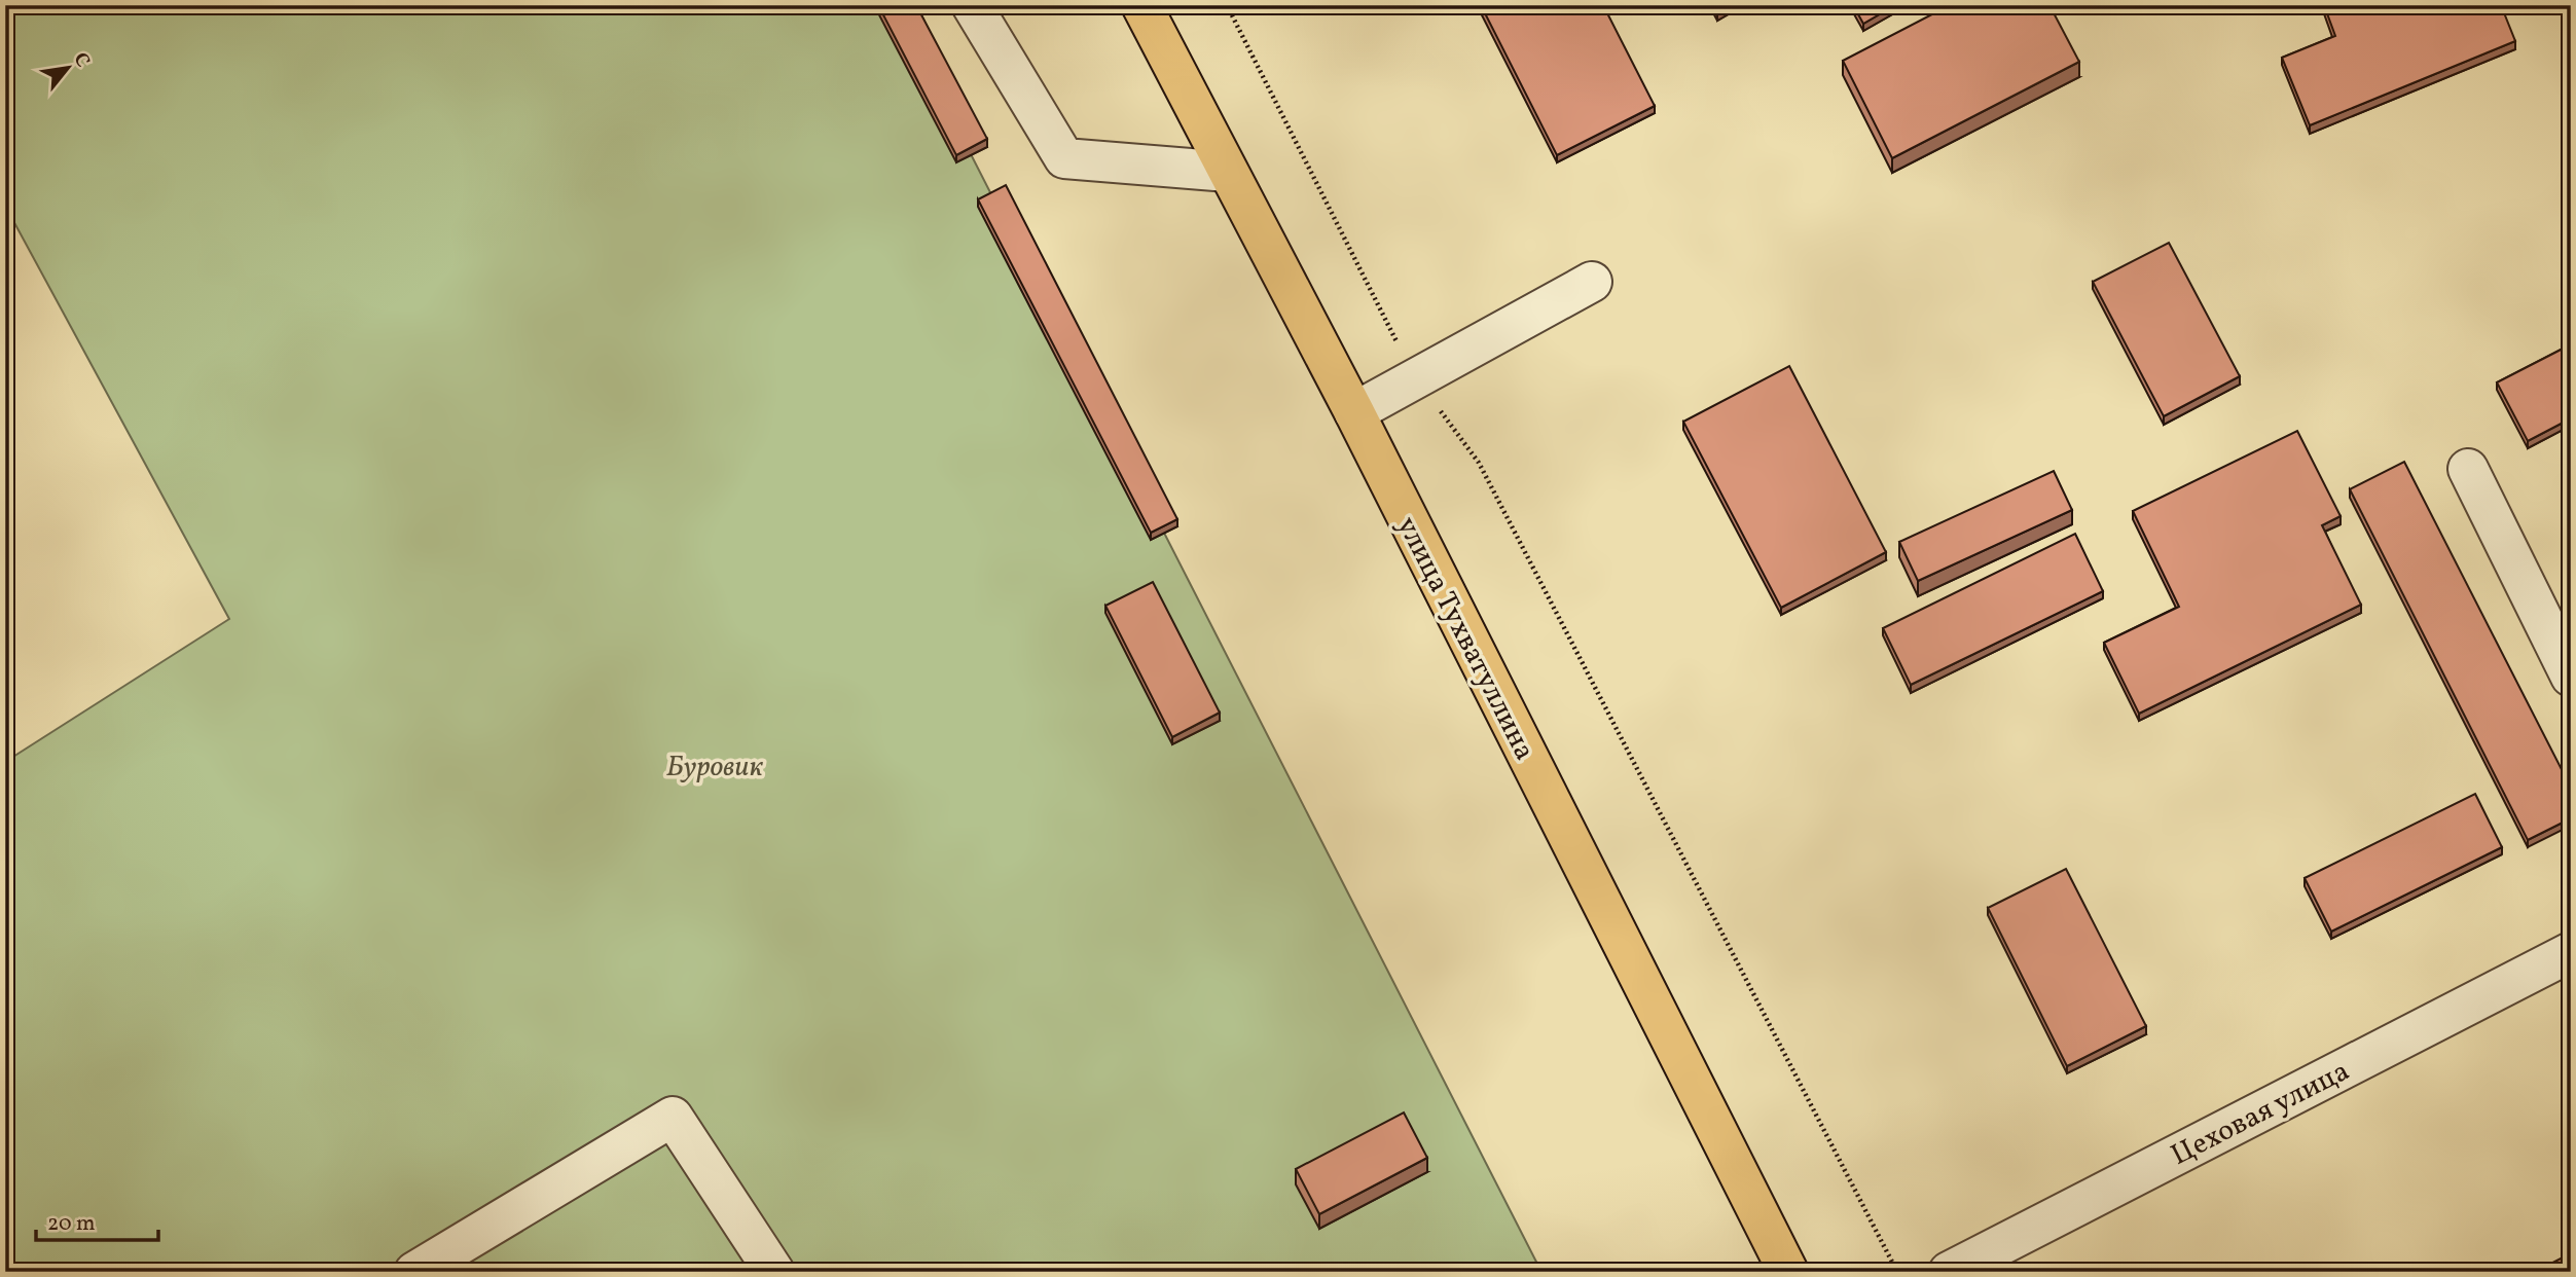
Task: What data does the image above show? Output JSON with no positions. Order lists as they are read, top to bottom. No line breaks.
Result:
{"streets":{"main road":["улица Тухватуллина"],"street":["Цеховая улица"]},"parks":["Буровик"],"scale_bar":"20 m","north":"top right"}
